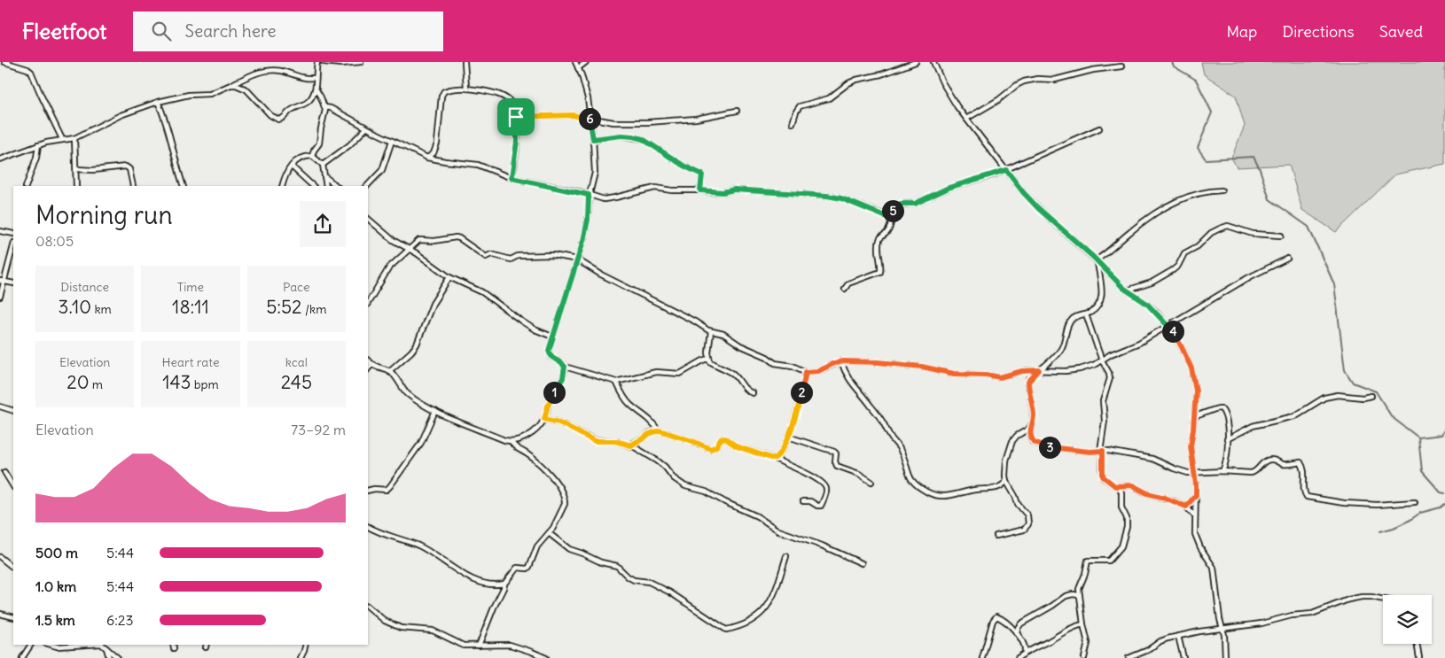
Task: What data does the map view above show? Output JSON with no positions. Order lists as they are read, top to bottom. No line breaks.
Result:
{"page":{"header":"Fleetfoot","search":"Search here","nav":["Map","Directions","Saved"],"pins":["6","5","4","1","2","3"],"heading":["Morning run","08:05"],"stats":[["Distance","3.10 km"],["Time","18:11"],["Pace","5:52 /km"],["Elevation","20 m"],["Heart rate","143 bpm"],["kcal","245"]],"chart":["Elevation","73–92 m"],"list":[{"name":"500 m","note":"5:44"},{"name":"1.0 km","note":"5:44"},{"name":"1.5 km","note":"6:23"}]}}
